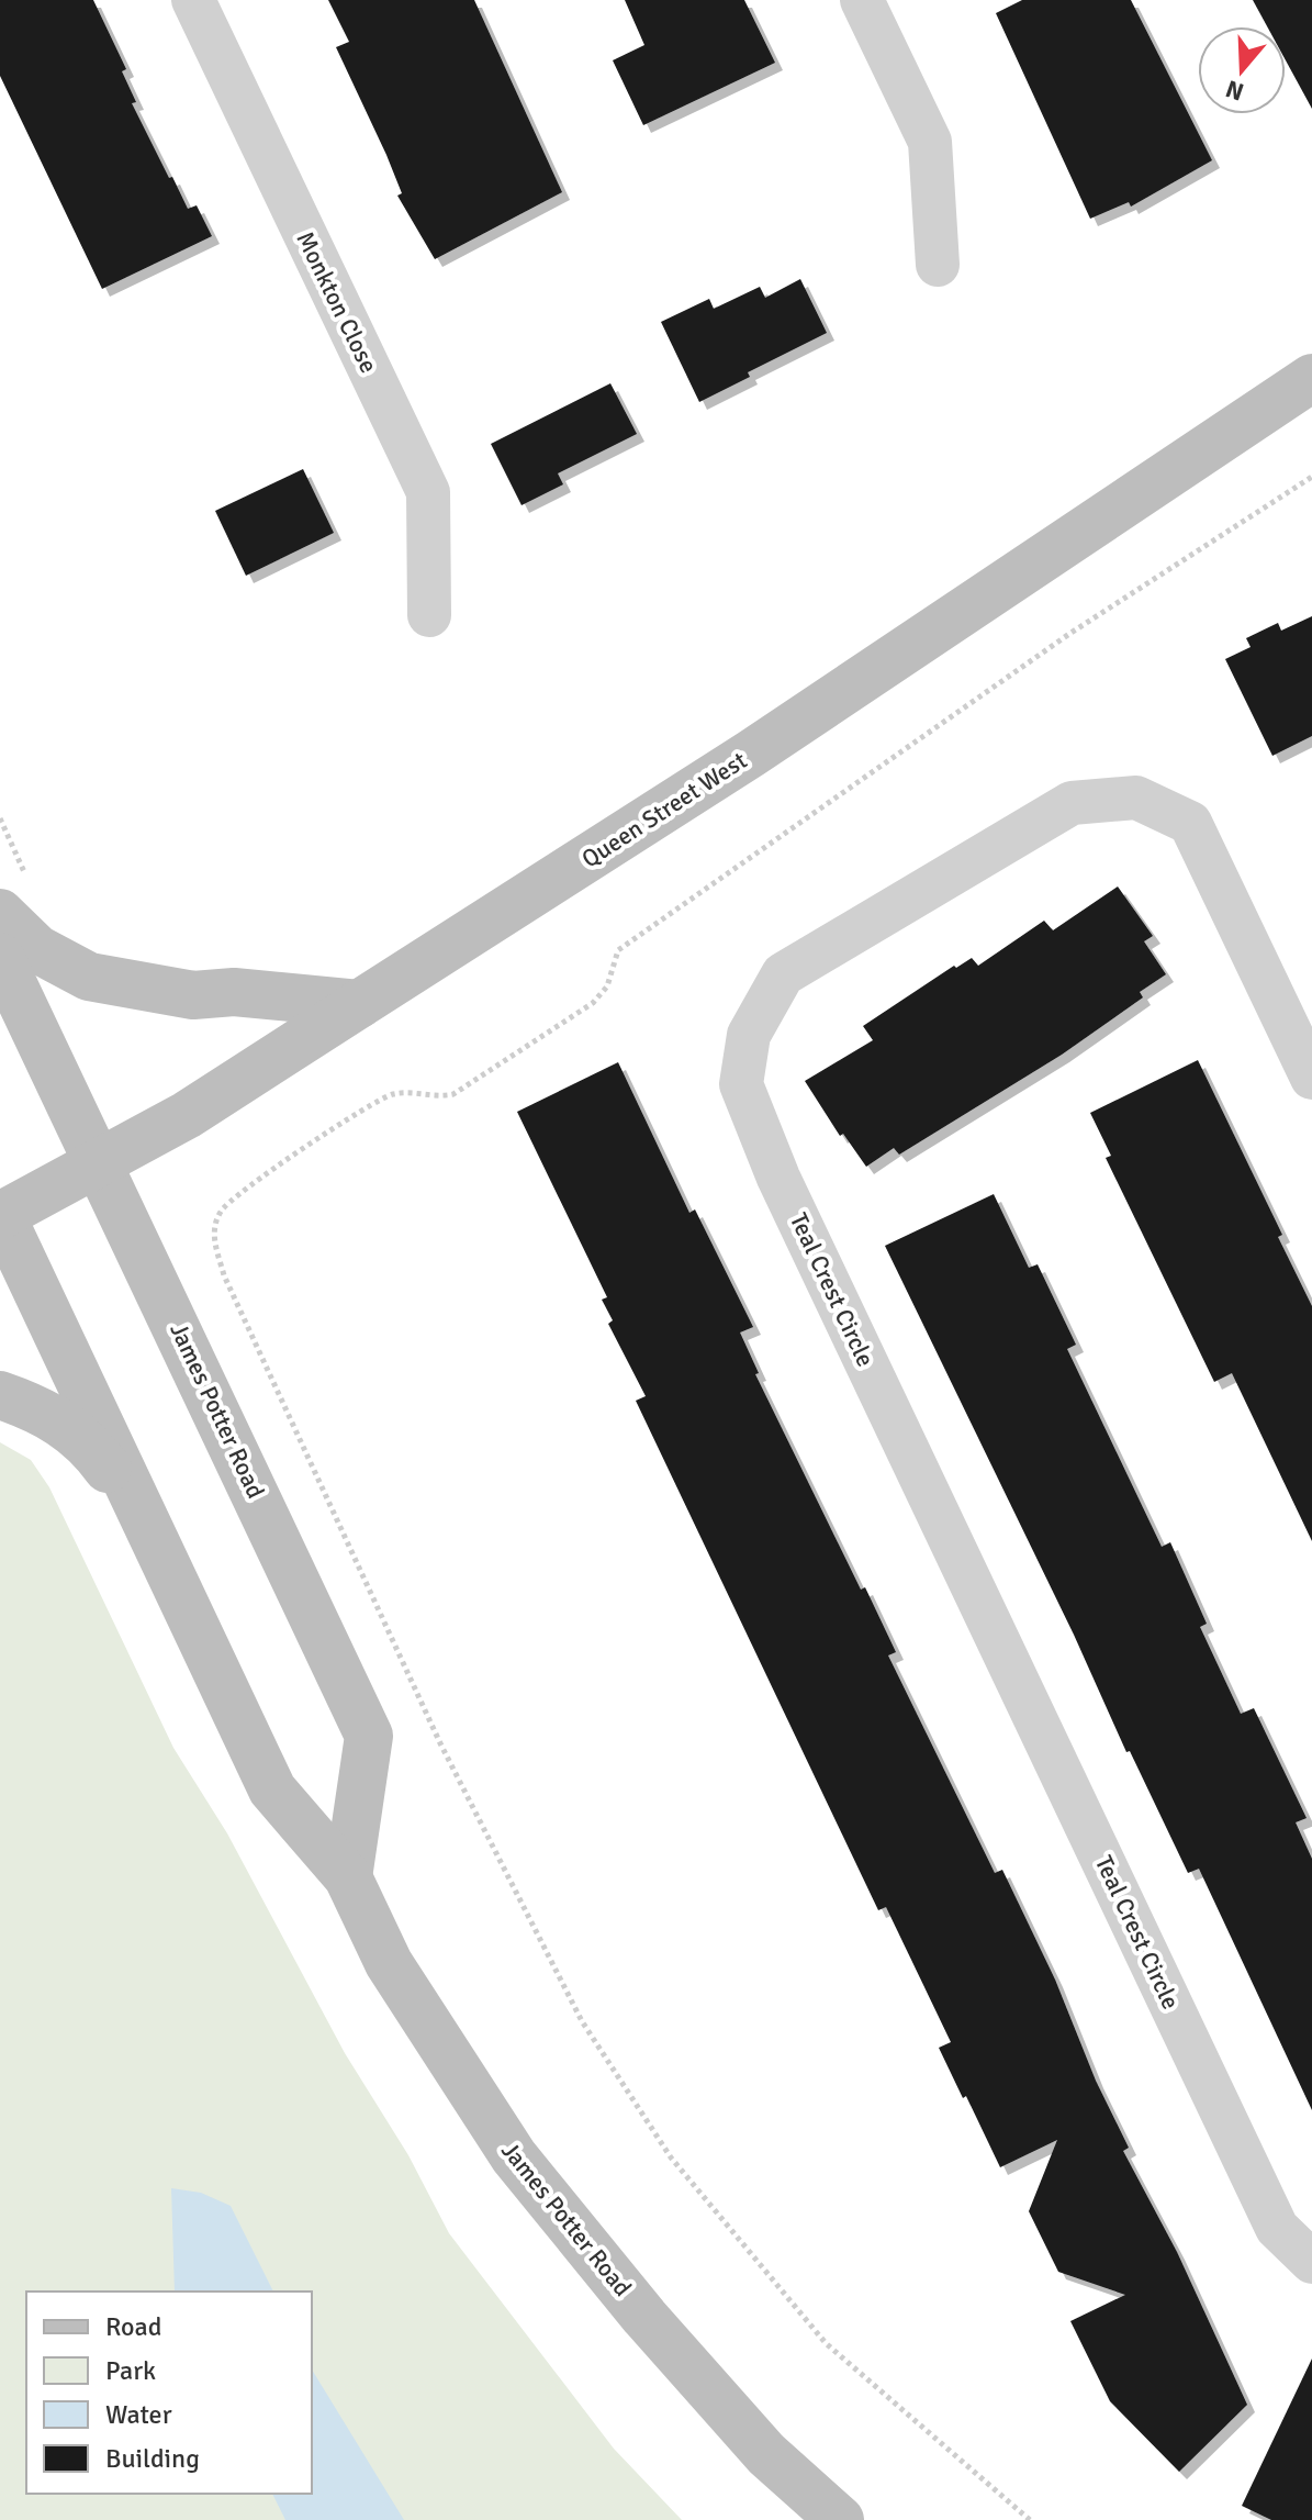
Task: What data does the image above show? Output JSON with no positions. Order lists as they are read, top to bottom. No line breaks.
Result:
{"streets":{"main road":["Queen Street West","James Potter Road"],"street":["Monkton Close","Teal Crest Circle"]},"crossings":[["Queen Street West","James Potter Road"]],"legend":["Road","Park","Water","Building"],"north":"bottom"}
